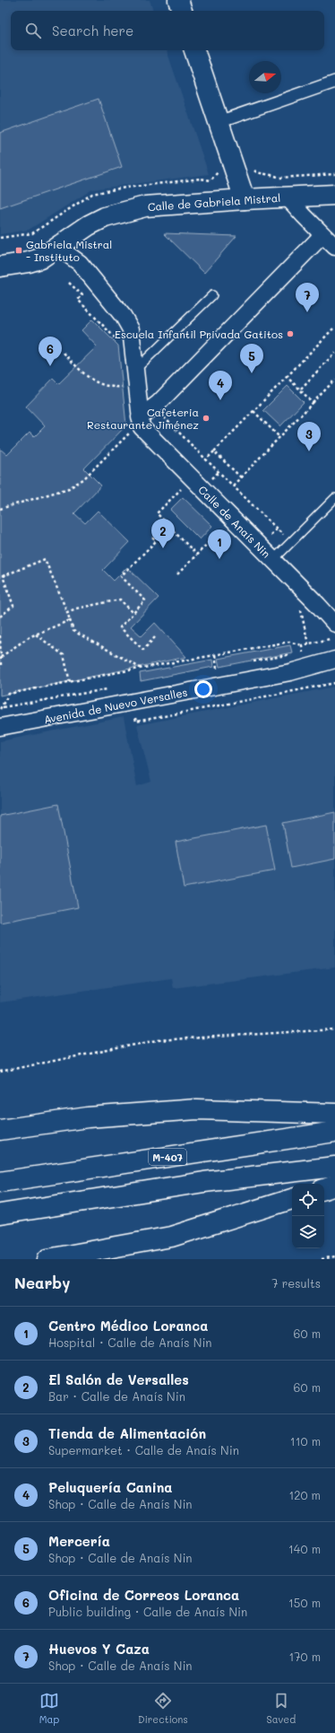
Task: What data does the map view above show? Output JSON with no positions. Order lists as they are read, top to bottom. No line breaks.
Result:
{"streets":{"main road":["Calle de Gabriela Mistral","M-407"],"street":["Calle de Anaís Nin","Avenida de Nuevo Versalles"]},"places":{"transit":["Gabriela Mistral - Instituto"],"other":["Escuela Infantil Privada Gatitos","Cafeteria Restaurante Jiménez"]},"north":"right","page":{"search":"Search here","pins":["7","6","5","4","3","2","1"],"heading":["Nearby","7 results"],"list":[{"mark":"1","name":"Centro Médico Loranca","note":"Hospital · Calle de Anaís Nin","value":"60 m"},{"mark":"2","name":"El Salón de Versalles","note":"Bar · Calle de Anaís Nin","value":"60 m"},{"mark":"3","name":"Tienda de Alimentación","note":"Supermarket · Calle de Anaís Nin","value":"110 m"},{"mark":"4","name":"Peluquería Canina","note":"Shop · Calle de Anaís Nin","value":"120 m"},{"mark":"5","name":"Mercería","note":"Shop · Calle de Anaís Nin","value":"140 m"},{"mark":"6","name":"Oficina de Correos Loranca","note":"Public building · Calle de Anaís Nin","value":"150 m"},{"mark":"7","name":"Huevos Y Caza","note":"Shop · Calle de Anaís Nin","value":"170 m"}],"nav":["Map","Directions","Saved"]}}
